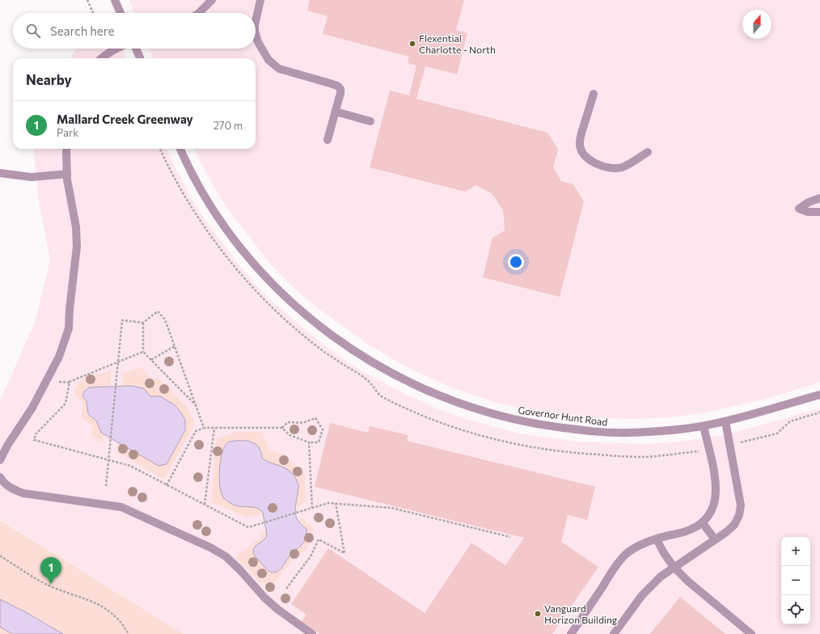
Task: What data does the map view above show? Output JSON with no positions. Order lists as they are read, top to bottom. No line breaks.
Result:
{"streets":{"street":["Governor Hunt Road"]},"places":["Flexential Charlotte - North","Vanguard Horizon Building"],"north":"top","page":{"search":"Search here","heading":"Nearby","list":[{"mark":"1","name":"Mallard Creek Greenway","note":"Park","value":"270 m"}],"map_buttons":["+","−"],"pins":"1"}}
